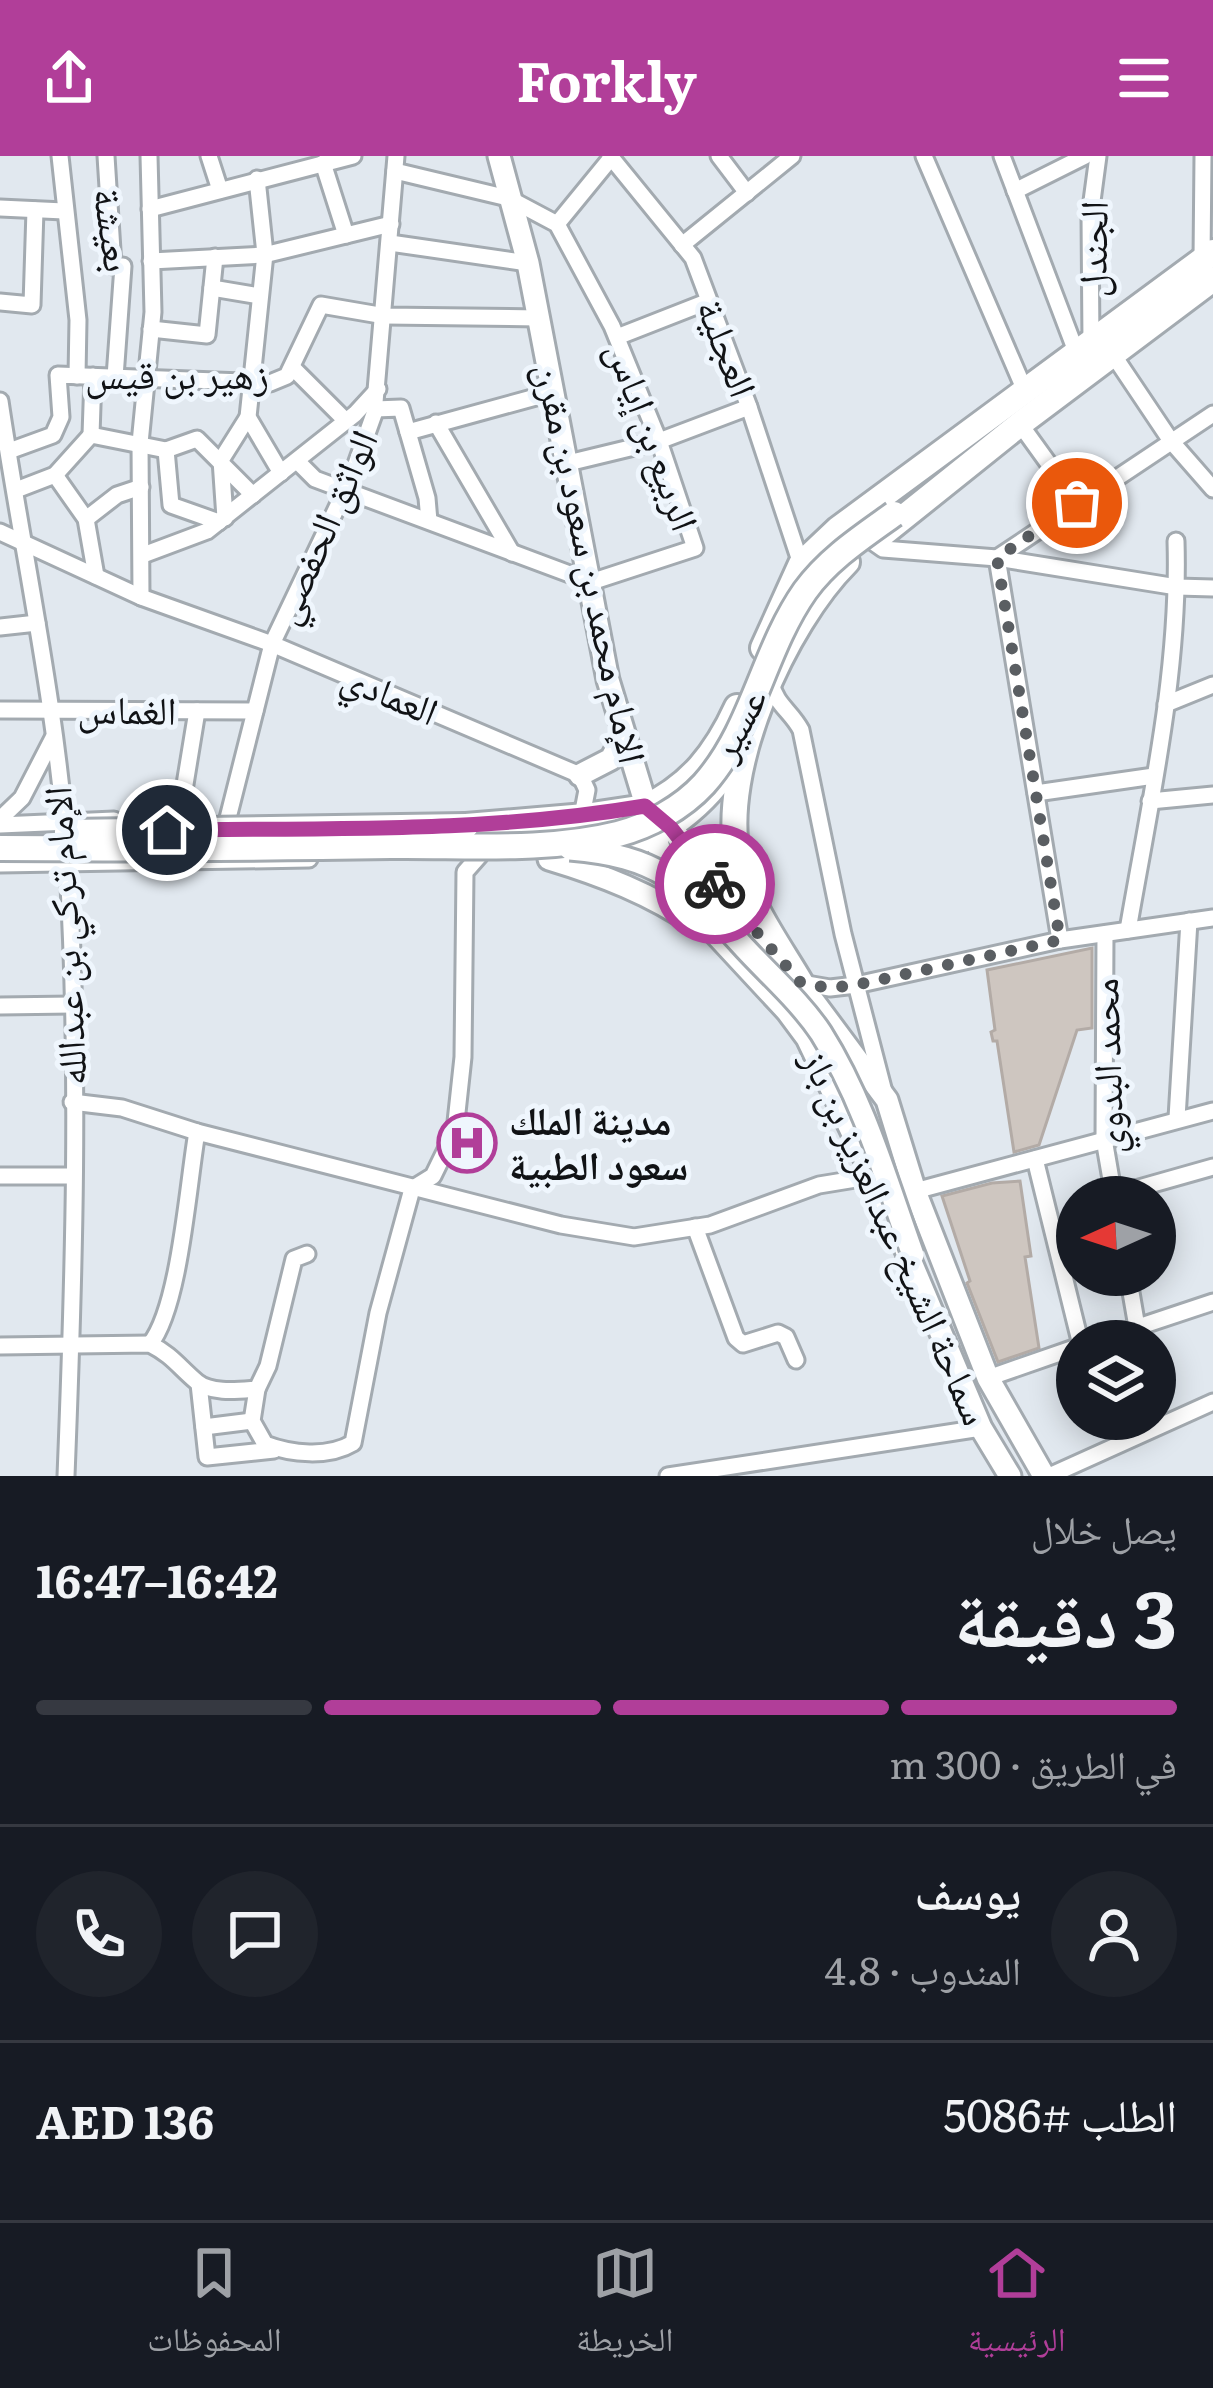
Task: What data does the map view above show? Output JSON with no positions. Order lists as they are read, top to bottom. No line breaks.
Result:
{"streets":{"main road":["عسير","سماحة الشيخ عبدالعزيز بن باز"],"street":["بعيشة","الجندل","العجلية","زهير بن قيس","الربيع بن إياس","الواثق الحفصي","الإمام محمد بن سعود بن مقرن","العمادي","الغماس","الإمام تركي بن عبدالله","محمد البدوي"]},"crossings":[["بعيشة","زهير بن قيس"],["زهير بن قيس","الواثق الحفصي"],["زهير بن قيس","الإمام محمد بن سعود بن مقرن"],["زهير بن قيس","الإمام تركي بن عبدالله"],["الربيع بن إياس","الإمام محمد بن سعود بن مقرن"],["الواثق الحفصي","العمادي"],["الواثق الحفصي","الغماس"],["الإمام محمد بن سعود بن مقرن","سماحة الشيخ عبدالعزيز بن باز"],["العمادي","الإمام تركي بن عبدالله"],["الغماس","الإمام تركي بن عبدالله"],["عسير","الإمام تركي بن عبدالله"],["عسير","سماحة الشيخ عبدالعزيز بن باز"]],"places":{"hospital":["مدينة الملك سعود الطبية"]},"north":"left","page":{"header":"Forkly","heading":["3 دقيقة","يصل خلال","16:42–16:47"],"panel":["يوسف","المندوب · 4.8","الطلب #5086","AED 136"],"bar":"في الطريق · 300 m","tabs":["الرئيسية","الخريطة","المحفوظات"]}}
